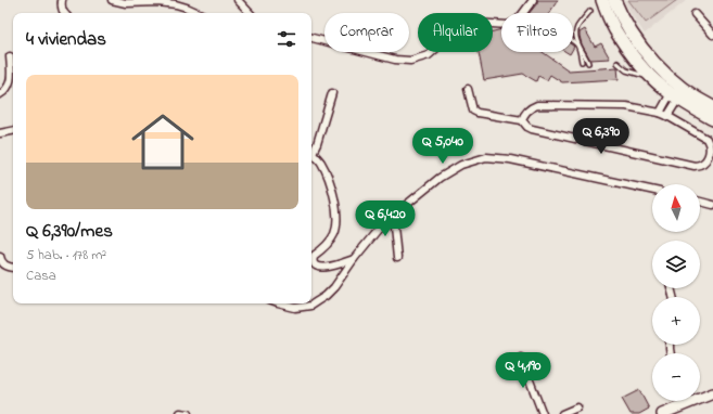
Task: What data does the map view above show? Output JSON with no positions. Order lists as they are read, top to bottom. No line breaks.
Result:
{"north":"top","page":{"chip":["Comprar","Alquilar","Filtros"],"heading":"4 viviendas","list":[{"name":"Q 6,390/mes","note":"5 hab. · 178 m² · Casa"}],"price":["Q 6,390","Q 5,040","Q 6,420","Q 4,190"],"map_buttons":["+","−"]}}
